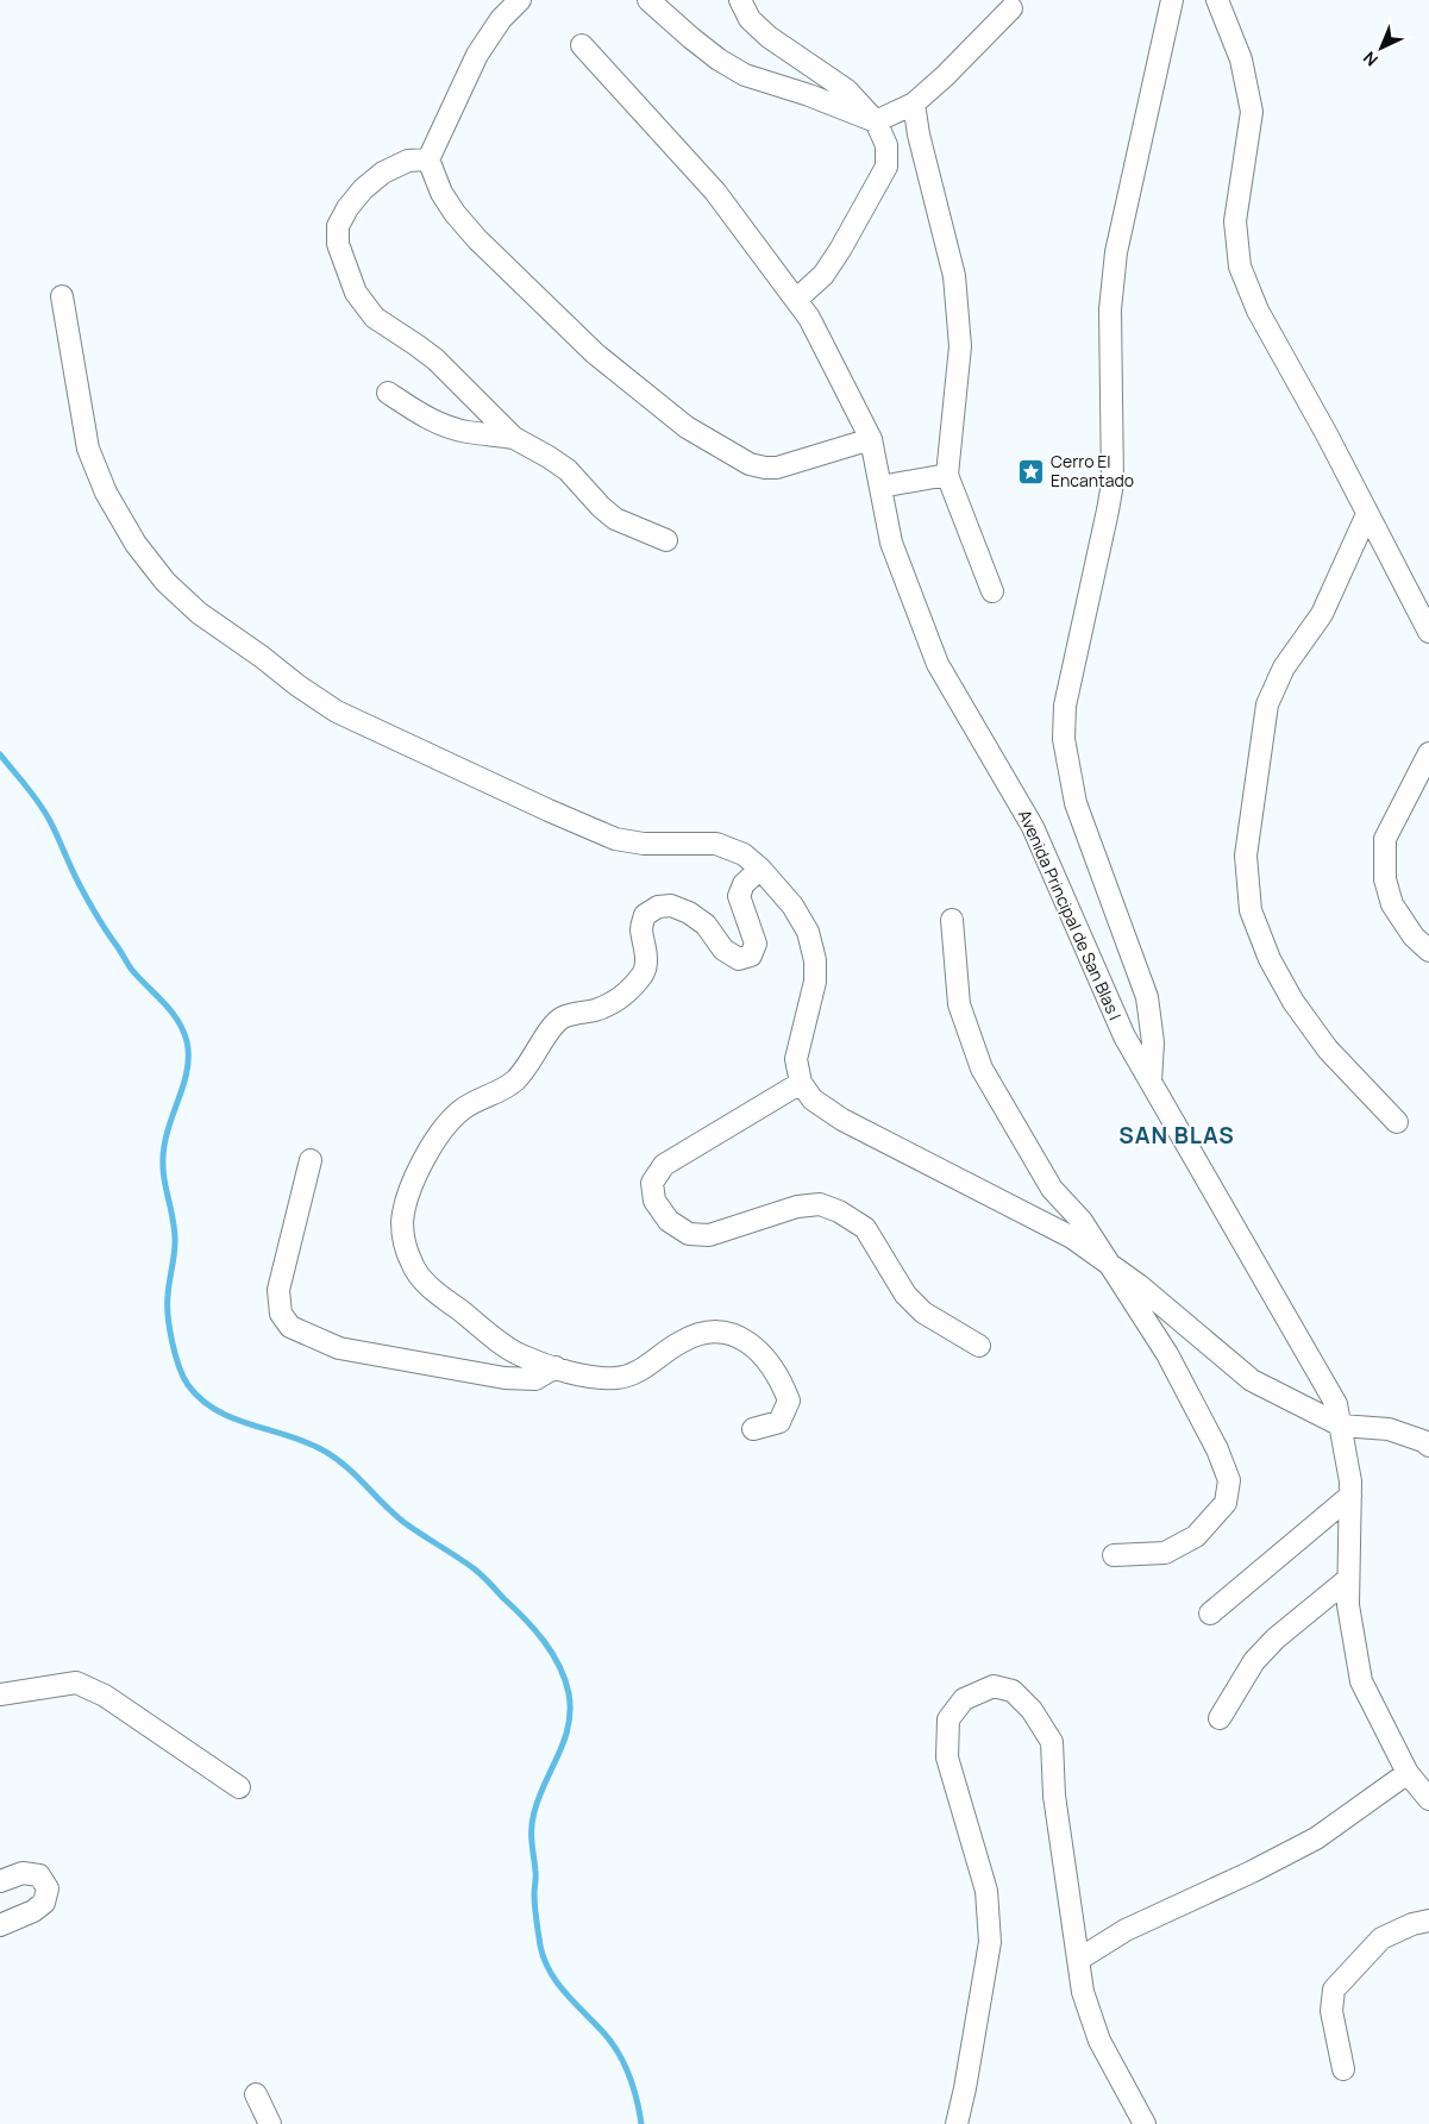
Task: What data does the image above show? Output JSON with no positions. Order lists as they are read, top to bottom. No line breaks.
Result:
{"streets":{"street":["Avenida Principal de San Blas I"]},"districts":["SAN BLAS"],"places":{"place":["Cerro El Encantado"]},"north":"bottom left"}
